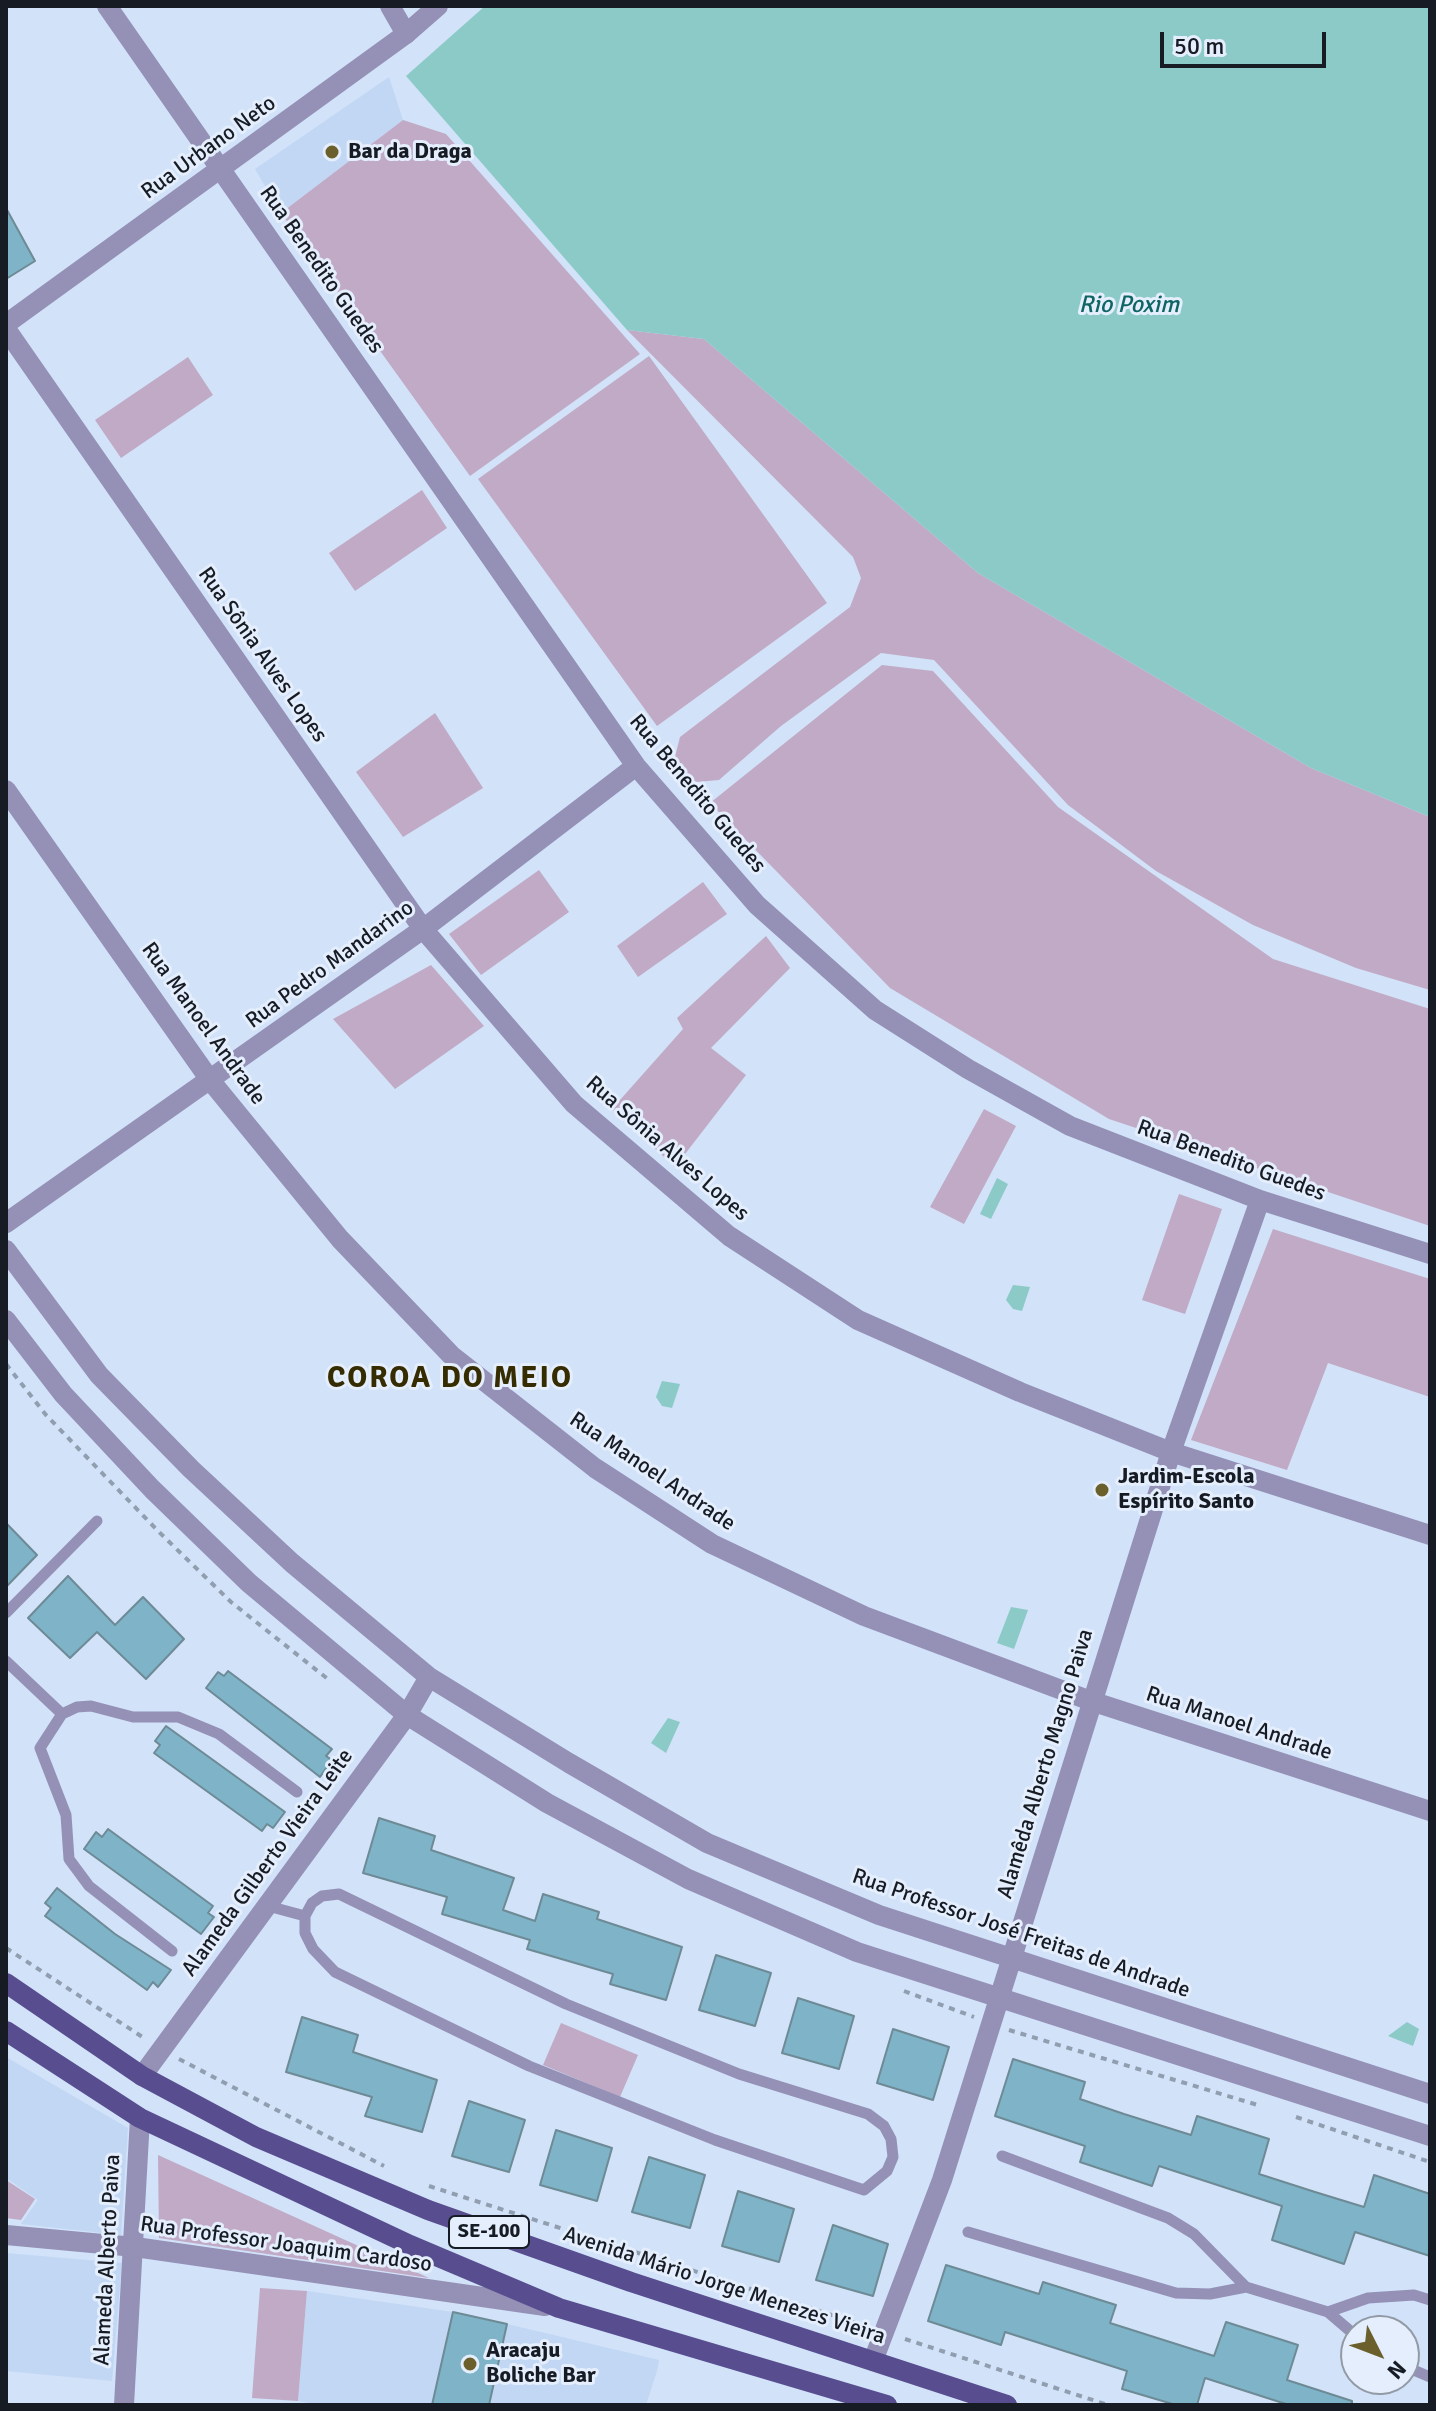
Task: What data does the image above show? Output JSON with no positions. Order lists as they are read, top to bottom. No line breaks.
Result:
{"streets":{"main road":["SE-100","Avenida Mário Jorge Menezes Vieira"],"street":["Rua Urbano Neto","Rua Benedito Guedes","Rua Sônia Alves Lopes","Rua Pedro Mandarino","Rua Manoel Andrade","Alamêda Alberto Magno Paiva","Alameda Gilberto Vieira Leite","Rua Professor José Freitas de Andrade","Rua Professor Joaquim Cardoso","Alameda Alberto Paiva"]},"crossings":[["Rua Urbano Neto","Rua Benedito Guedes"],["Rua Urbano Neto","Rua Sônia Alves Lopes"],["Rua Benedito Guedes","Rua Pedro Mandarino"],["Rua Benedito Guedes","Alamêda Alberto Magno Paiva"],["Rua Sônia Alves Lopes","Rua Pedro Mandarino"],["Rua Sônia Alves Lopes","Alamêda Alberto Magno Paiva"],["Rua Pedro Mandarino","Rua Manoel Andrade"],["Rua Manoel Andrade","Alamêda Alberto Magno Paiva"],["Alamêda Alberto Magno Paiva","Rua Professor José Freitas de Andrade"],["Alamêda Alberto Magno Paiva","Avenida Mário Jorge Menezes Vieira"],["Alameda Gilberto Vieira Leite","Rua Professor José Freitas de Andrade"],["Alameda Gilberto Vieira Leite","Avenida Mário Jorge Menezes Vieira"],["SE-100","Rua Professor Joaquim Cardoso"],["SE-100","Alameda Alberto Paiva"],["Rua Professor Joaquim Cardoso","Alameda Alberto Paiva"]],"districts":["COROA DO MEIO"],"water":["Rio Poxim"],"places":["Bar da Draga","Jardim-Escola Espírito Santo","Aracaju Boliche Bar"],"scale_bar":"50 m","north":"bottom right"}
